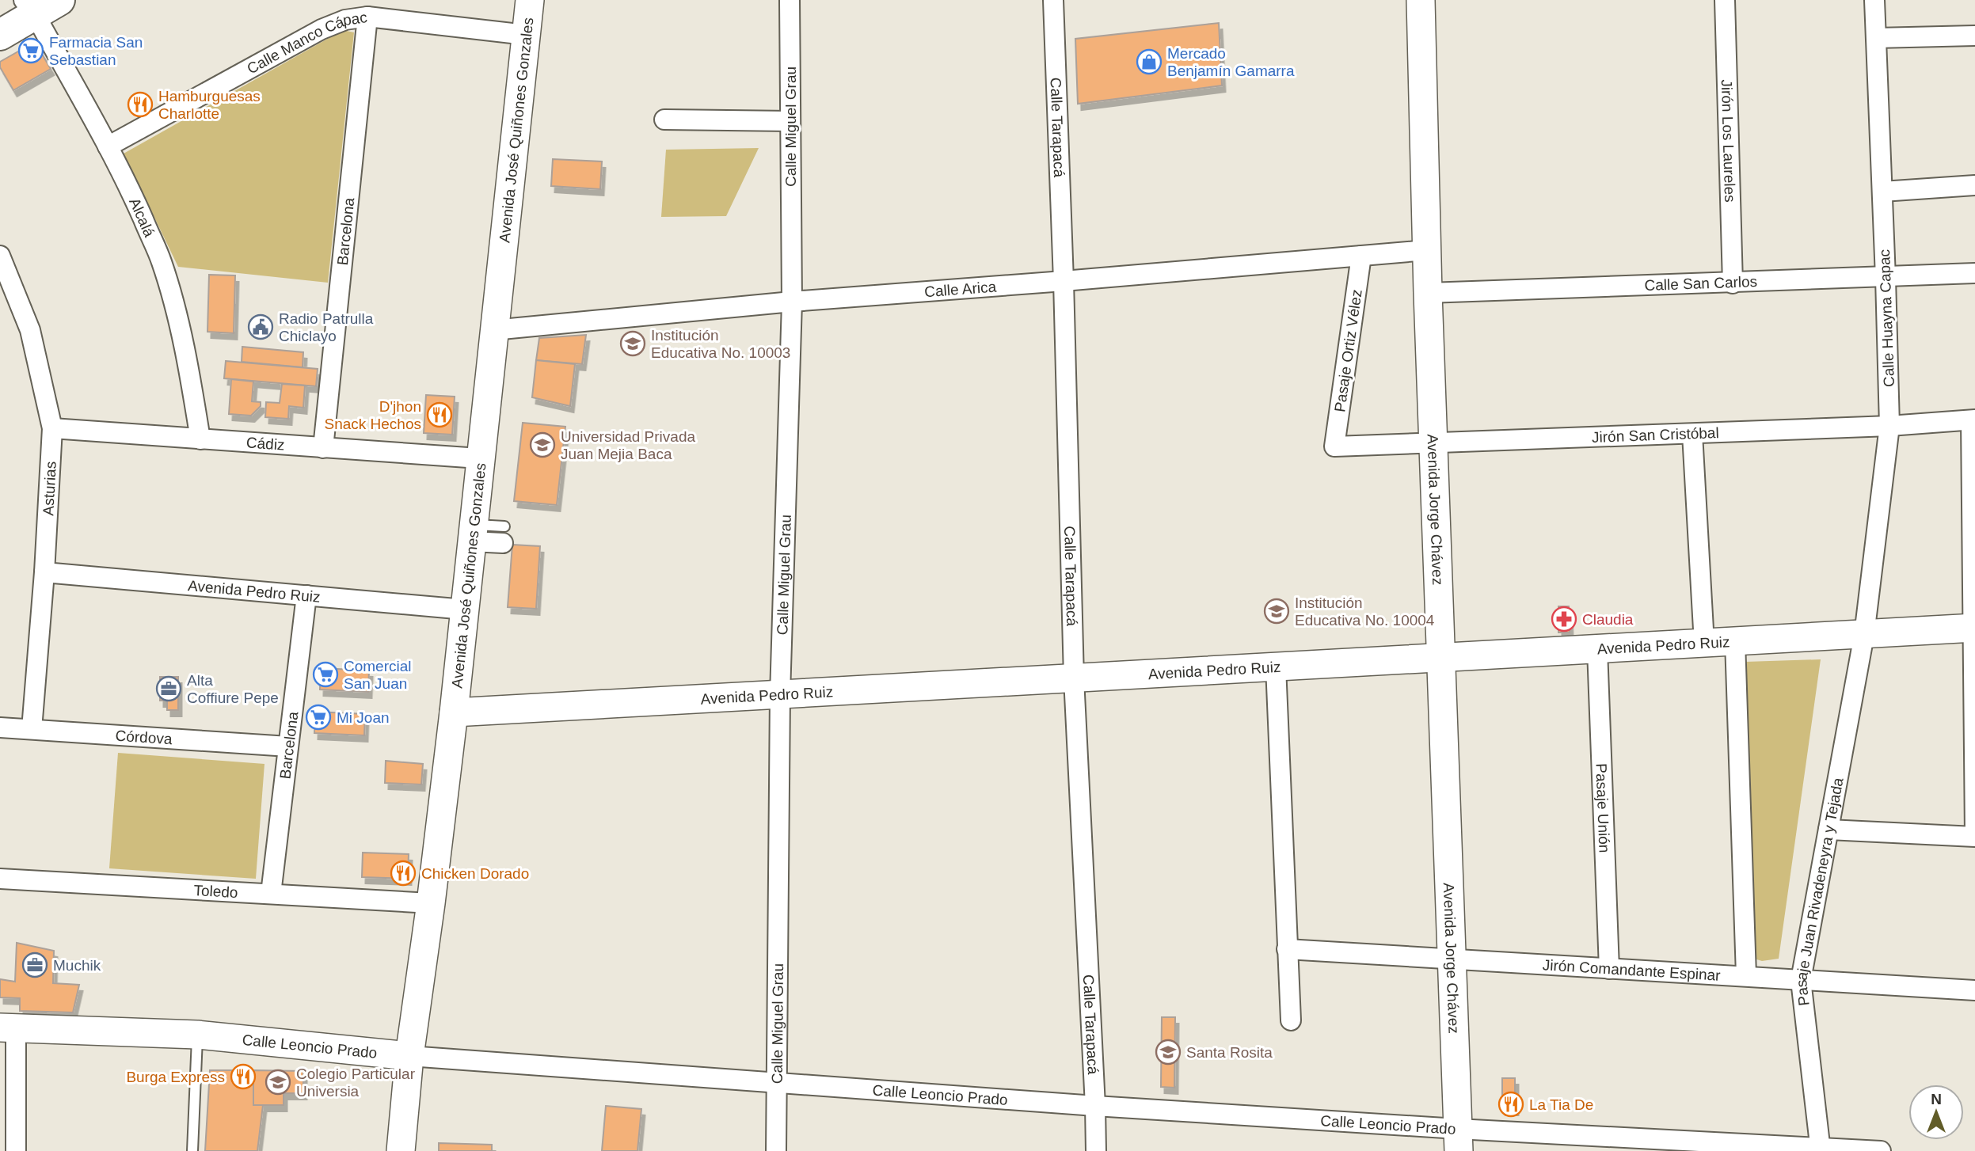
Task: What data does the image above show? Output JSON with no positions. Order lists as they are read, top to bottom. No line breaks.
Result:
{"streets":{"street":["Calle Manco Cápac","Calle Miguel Grau","Calle Tarapacá","Avenida José Quiñones Gonzales","Jirón Los Laureles","Alcalá","Barcelona","Calle San Carlos","Calle Arica","Calle Huayna Capac","Pasaje Ortiz Vélez","Jirón San Cristóbal","Cádiz","Asturias","Avenida Jorge Chávez","Avenida Pedro Ruiz","Córdova","Pasaje Unión","Toledo","Pasaje Juan Rivadeneyra y Tejada","Jirón Comandante Espinar","Calle Leoncio Prado"]},"crossings":[["Calle Manco Cápac","Avenida José Quiñones Gonzales"],["Calle Manco Cápac","Alcalá"],["Calle Manco Cápac","Barcelona"],["Calle Miguel Grau","Calle Arica"],["Calle Miguel Grau","Avenida Pedro Ruiz"],["Calle Miguel Grau","Calle Leoncio Prado"],["Calle Tarapacá","Calle Arica"],["Calle Tarapacá","Avenida Pedro Ruiz"],["Calle Tarapacá","Calle Leoncio Prado"],["Avenida José Quiñones Gonzales","Calle Arica"],["Avenida José Quiñones Gonzales","Cádiz"],["Avenida José Quiñones Gonzales","Avenida Pedro Ruiz"],["Avenida José Quiñones Gonzales","Toledo"],["Avenida José Quiñones Gonzales","Calle Leoncio Prado"],["Jirón Los Laureles","Calle San Carlos"],["Alcalá","Cádiz"],["Barcelona","Cádiz"],["Barcelona","Avenida Pedro Ruiz"],["Barcelona","Córdova"],["Barcelona","Toledo"],["Calle San Carlos","Calle Huayna Capac"],["Calle San Carlos","Avenida Jorge Chávez"],["Calle Arica","Pasaje Ortiz Vélez"],["Calle Arica","Avenida Jorge Chávez"],["Calle Huayna Capac","Jirón San Cristóbal"],["Calle Huayna Capac","Avenida Pedro Ruiz"],["Calle Huayna Capac","Pasaje Juan Rivadeneyra y Tejada"],["Pasaje Ortiz Vélez","Jirón San Cristóbal"],["Jirón San Cristóbal","Avenida Jorge Chávez"],["Cádiz","Asturias"],["Asturias","Avenida Pedro Ruiz"],["Asturias","Córdova"],["Avenida Jorge Chávez","Avenida Pedro Ruiz"],["Avenida Jorge Chávez","Jirón Comandante Espinar"],["Avenida Jorge Chávez","Calle Leoncio Prado"],["Avenida Pedro Ruiz","Pasaje Unión"],["Avenida Pedro Ruiz","Pasaje Juan Rivadeneyra y Tejada"],["Pasaje Unión","Jirón Comandante Espinar"],["Pasaje Juan Rivadeneyra y Tejada","Jirón Comandante Espinar"],["Pasaje Juan Rivadeneyra y Tejada","Calle Leoncio Prado"]],"places":{"supermarket":["Farmacia San Sebastian","Comercial San Juan","Mi Joan"],"shop":["Mercado Benjamín Gamarra"],"restaurant":["Hamburguesas Charlotte","D'jhon Snack Hechos","Chicken Dorado","Burga Express","La Tia De"],"public building":["Radio Patrulla Chiclayo"],"school or university":["Institución Educativa No. 10003","Universidad Privada Juan Mejia Baca","Institución Educativa No. 10004","Santa Rosita","Colegio Particular Universia"],"pharmacy":["Claudia"],"office":["Alta Coffiure Pepe","Muchik"]},"north":"top"}
